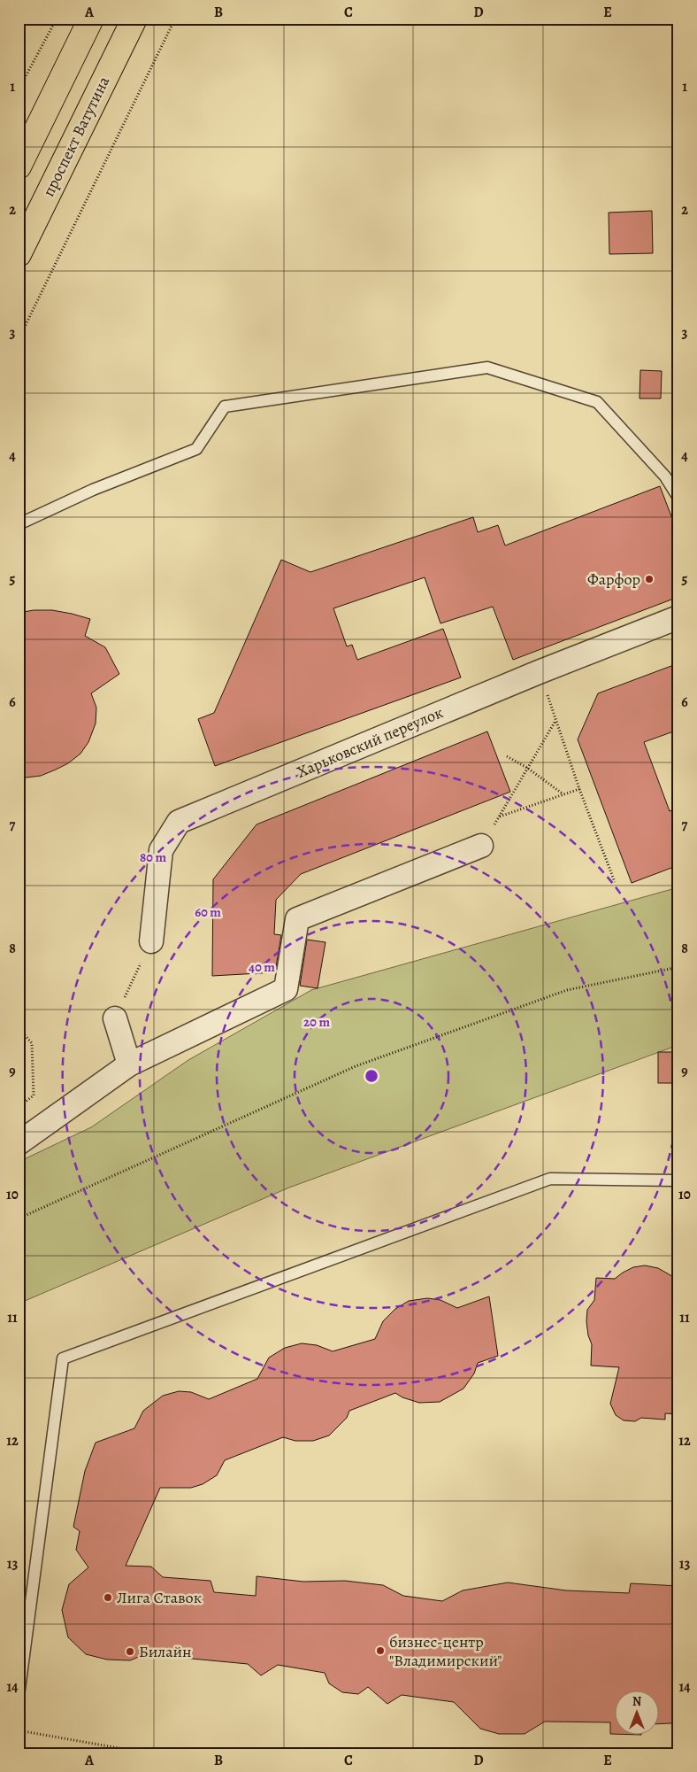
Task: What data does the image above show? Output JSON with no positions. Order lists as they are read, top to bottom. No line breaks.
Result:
{"streets":{"main road":["проспект Ватутина"],"street":["Харьковский переулок"]},"places":["Фарфор","Лига Ставок","бизнес-центр \"Владимирский\"","Билайн"],"north":"top","grid":{"columns":["A","B","C","D","E"],"rows":["1","2","3","4","5","6","7","8","9","10","11","12","13","14"]},"rings":["80 m","60 m","40 m","20 m"]}
